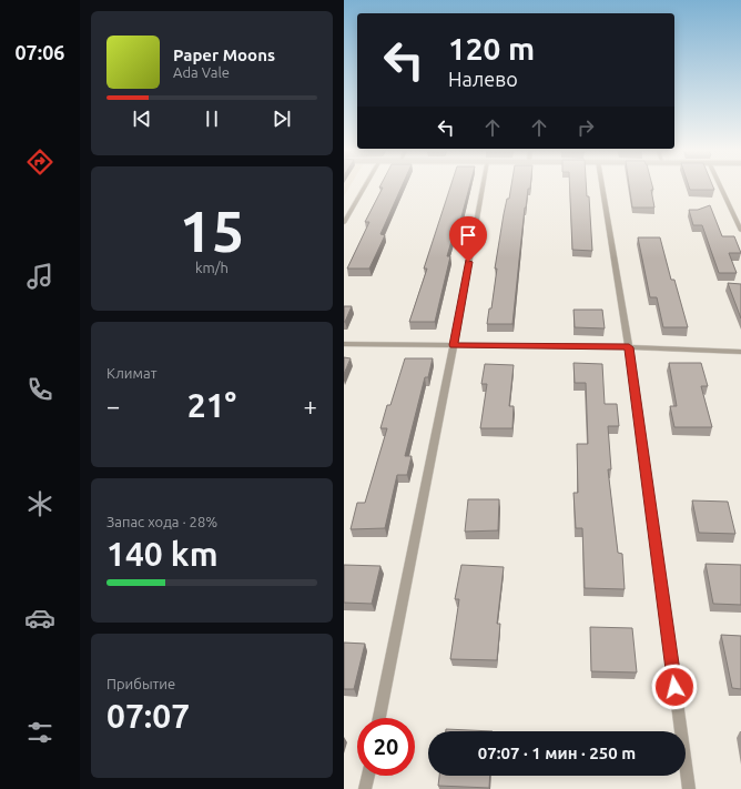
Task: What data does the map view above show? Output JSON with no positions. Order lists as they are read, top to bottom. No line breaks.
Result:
{"page":{"tabs":"07:06","turn":["120 m","Налево"],"song":["Paper Moons","Ada Vale"],"tile":[["15","km/h"],"Климат",["Запас хода · 28%","140 km"],["Прибытие","07:07"]],"heat":["−","21°","+"],"limit":"20","trip":"07:07 · 1 мин · 250 m"}}
